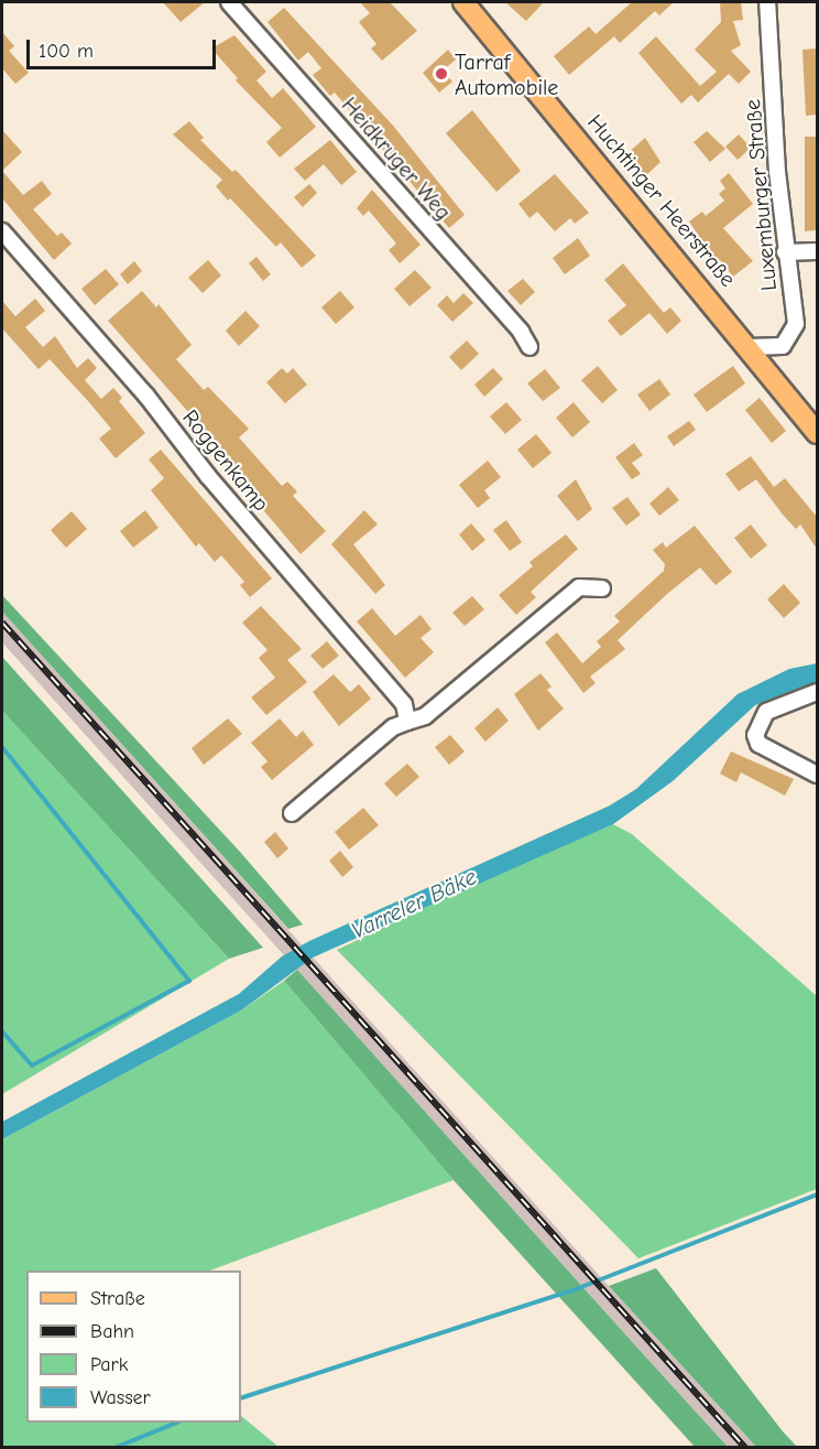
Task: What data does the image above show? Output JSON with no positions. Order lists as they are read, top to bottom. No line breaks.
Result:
{"streets":{"main road":["Huchtinger Heerstraße"],"street":["Heidkruger Weg","Luxemburger Straße","Roggenkamp"]},"crossings":[["Luxemburger Straße","Huchtinger Heerstraße"]],"water":["Varreler Bäke"],"places":["Tarraf Automobile"],"legend":["Straße","Bahn","Park","Wasser"],"scale_bar":"100 m"}
